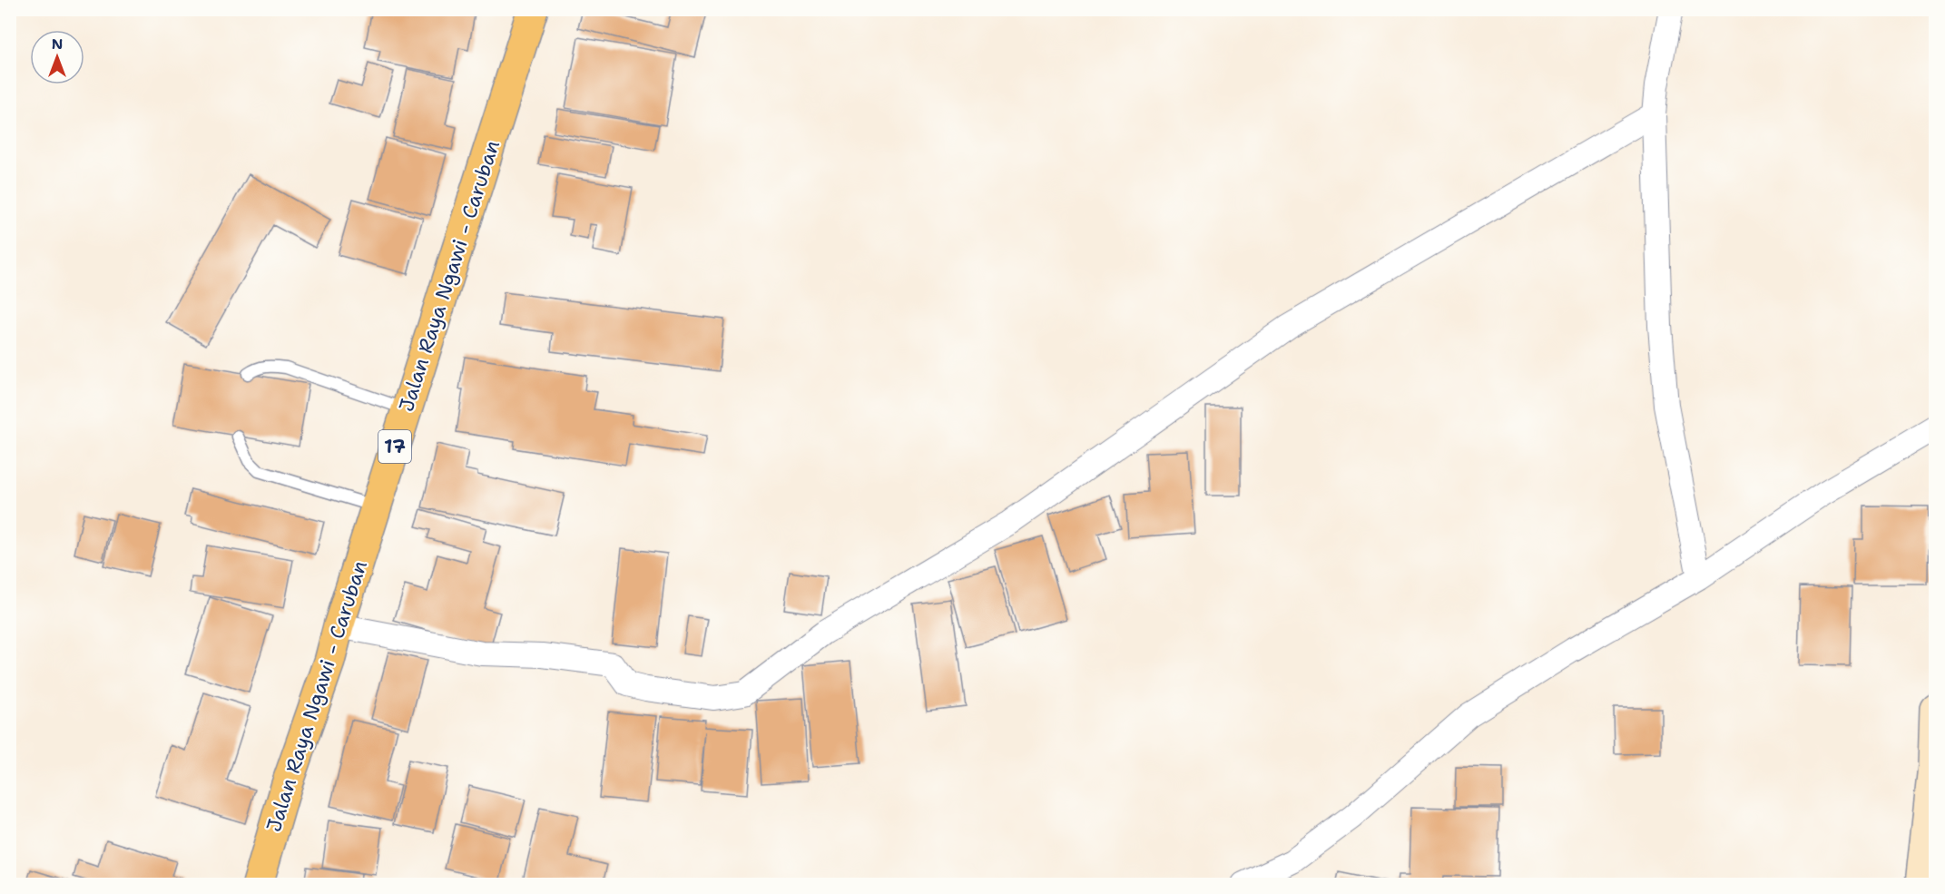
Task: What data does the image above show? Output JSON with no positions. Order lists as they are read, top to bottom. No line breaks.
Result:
{"streets":{"highway":["Jalan Raya Ngawi - Caruban","17"]},"north":"top"}
